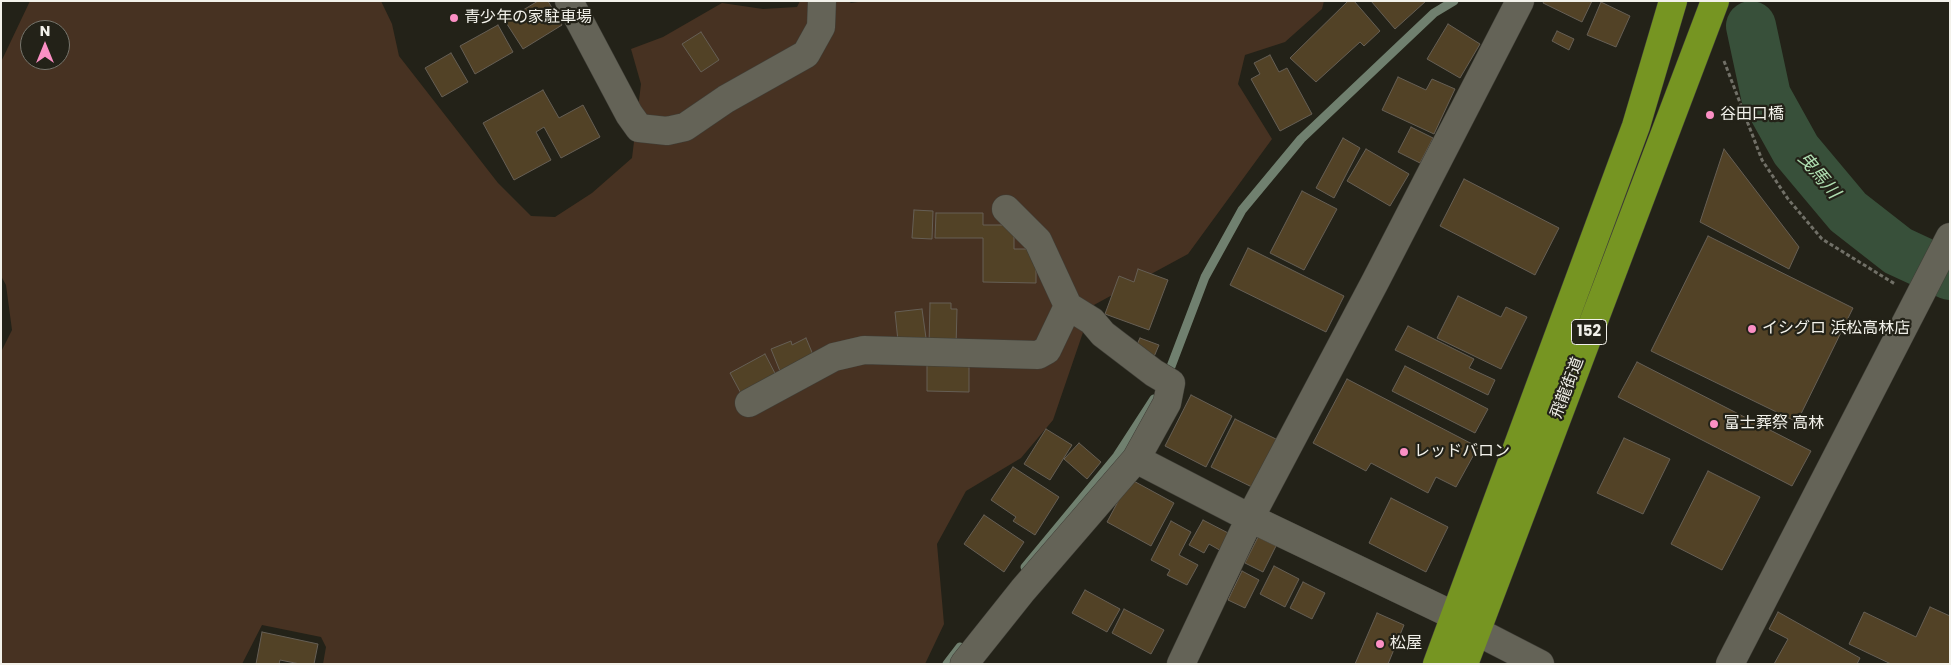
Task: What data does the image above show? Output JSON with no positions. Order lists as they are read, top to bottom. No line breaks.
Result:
{"streets":{"highway":["152","飛龍街道"]},"water":["曳馬川"],"places":["青少年の家駐車場","谷田口橋","イシグロ 浜松高林店","富士葬祭 高林","レッドバロン","松屋"],"north":"top"}
